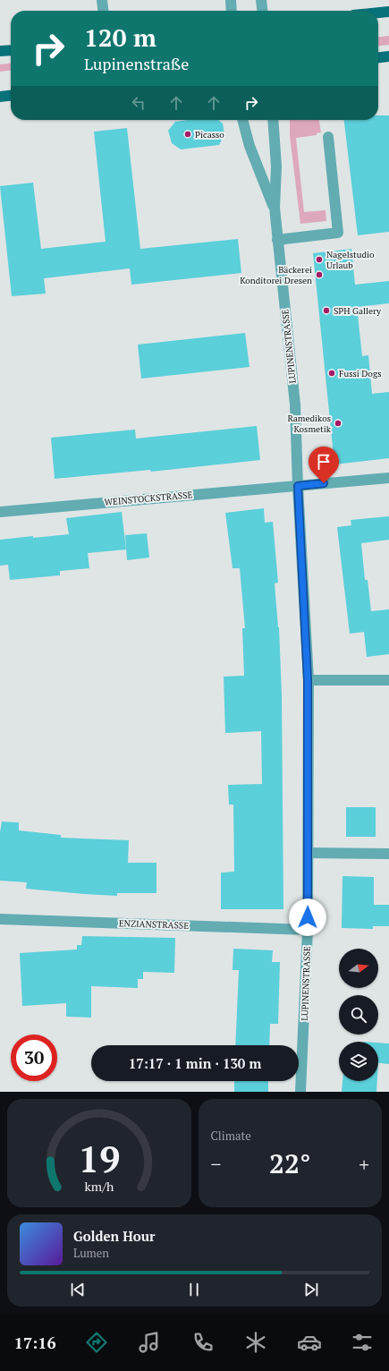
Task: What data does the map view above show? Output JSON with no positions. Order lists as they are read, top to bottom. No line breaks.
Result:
{"streets":{"street":["LUPINENSTRASSE","WEINSTOCKSTRASSE","ENZIANSTRASSE"]},"crossings":[["LUPINENSTRASSE","WEINSTOCKSTRASSE"],["LUPINENSTRASSE","ENZIANSTRASSE"]],"places":["Picasso","Nagelstudio Urlaub","Bäckerei Konditorei Dresen","SPH Gallery","Fussi Dogs","Ramedikos Kosmetik"],"north":"right","page":{"turn":["120 m","Lupinenstraße"],"limit":"30","trip":"17:17 · 1 min · 130 m","tile":"Climate","heat":["−","22°","+"],"song":["Golden Hour","Lumen"],"tabs":"17:16","gauge":["19","km/h"]}}
